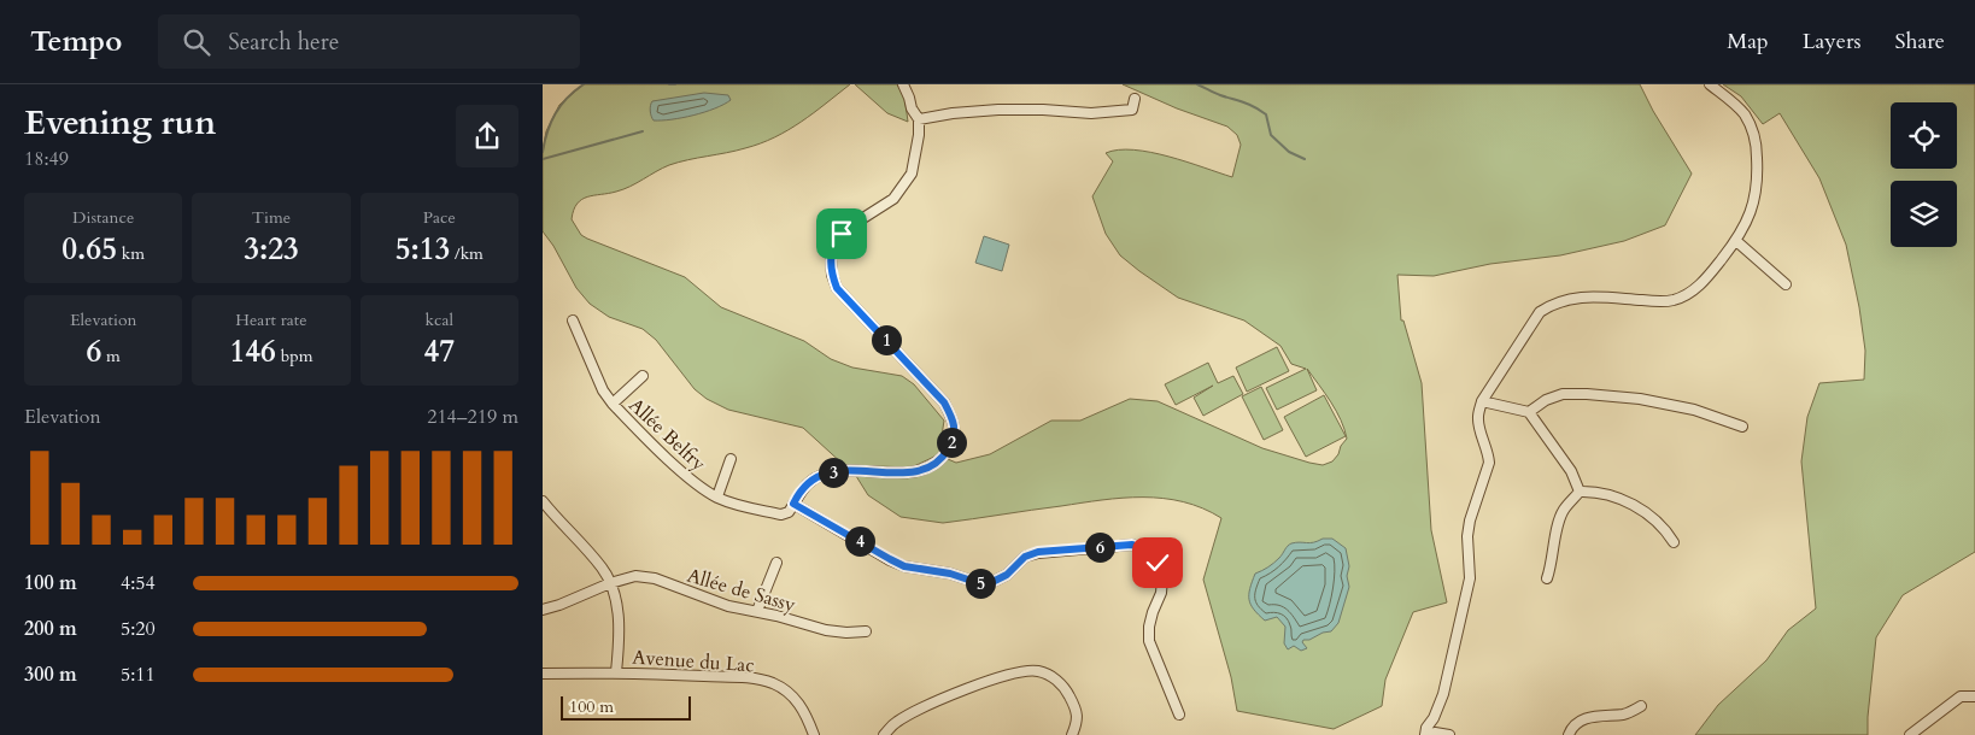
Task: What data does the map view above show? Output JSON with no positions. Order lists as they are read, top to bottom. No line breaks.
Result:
{"streets":{"street":["Allée Belfry","Allée de Sassy","Avenue du Lac"]},"scale_bar":"100 m","page":{"header":"Tempo","search":"Search here","nav":["Map","Layers","Share"],"heading":["Evening run","18:49"],"stats":[["Distance","0.65 km"],["Time","3:23"],["Pace","5:13 /km"],["Elevation","6 m"],["Heart rate","146 bpm"],["kcal","47"]],"pins":["1","2","3","4","6","5"],"chart":["Elevation","214–219 m"],"list":[{"name":"100 m","note":"4:54"},{"name":"200 m","note":"5:20"},{"name":"300 m","note":"5:11"}],"scale":"100 m"}}
